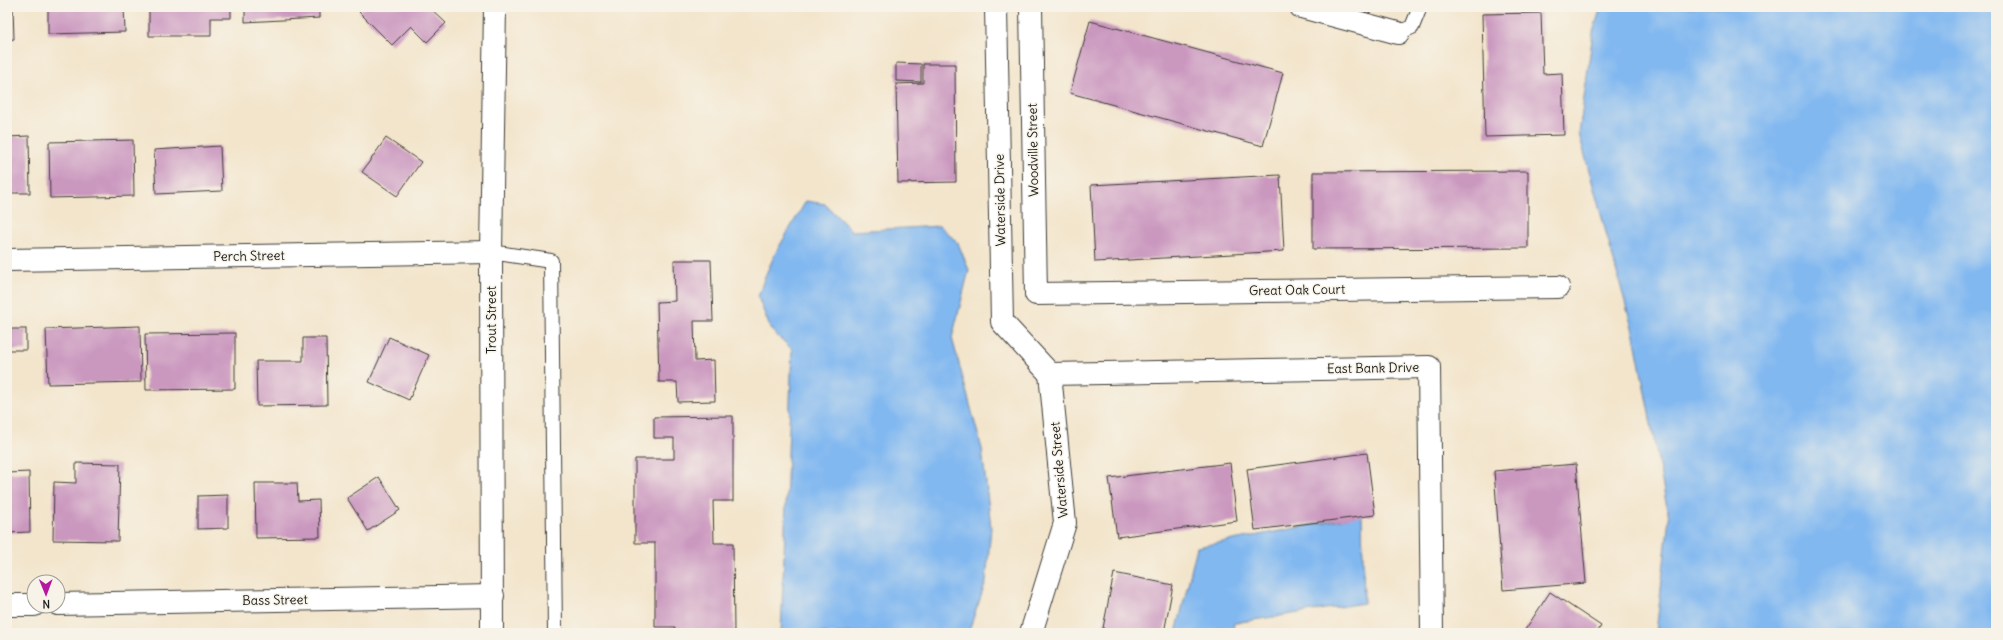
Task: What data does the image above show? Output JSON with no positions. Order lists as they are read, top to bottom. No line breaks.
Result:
{"streets":{"street":["Woodville Street","Waterside Drive","Perch Street","Great Oak Court","Trout Street","East Bank Drive","Waterside Street","Bass Street"]},"crossings":[["Woodville Street","Great Oak Court"],["Waterside Drive","East Bank Drive"],["Waterside Drive","Waterside Street"],["Perch Street","Trout Street"],["Trout Street","Bass Street"],["East Bank Drive","Waterside Street"]],"north":"bottom"}
